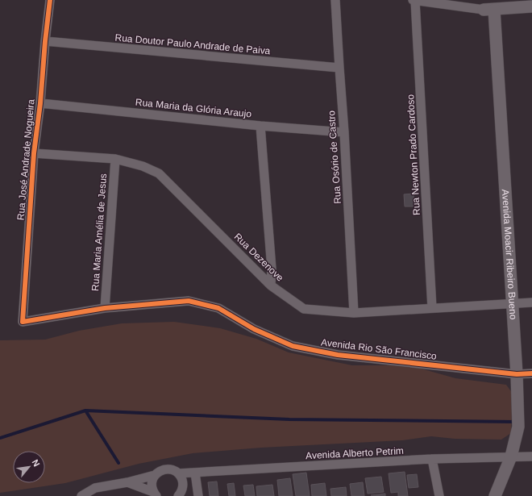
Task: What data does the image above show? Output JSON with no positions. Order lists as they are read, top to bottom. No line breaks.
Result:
{"streets":{"street":["Rua Doutor Paulo Andrade de Paiva","Rua Maria da Glória Araujo","Rua Newton Prado Cardoso","Rua Osório de Castro","Rua José Andrade Nogueira","Rua Maria Amélia de Jesus","Avenida Moacir Ribeiro Bueno","Rua Dezenove","Avenida Rio São Francisco","Avenida Alberto Petrim"]},"crossings":[["Rua Doutor Paulo Andrade de Paiva","Rua Osório de Castro"],["Rua Doutor Paulo Andrade de Paiva","Rua José Andrade Nogueira"],["Rua Maria da Glória Araujo","Rua Osório de Castro"],["Rua Maria da Glória Araujo","Rua José Andrade Nogueira"],["Rua Newton Prado Cardoso","Rua Dezenove"],["Rua Osório de Castro","Rua Dezenove"],["Rua José Andrade Nogueira","Rua Dezenove"],["Rua José Andrade Nogueira","Avenida Rio São Francisco"],["Rua Maria Amélia de Jesus","Rua Dezenove"],["Rua Maria Amélia de Jesus","Avenida Rio São Francisco"],["Avenida Moacir Ribeiro Bueno","Rua Dezenove"],["Avenida Moacir Ribeiro Bueno","Avenida Rio São Francisco"],["Avenida Moacir Ribeiro Bueno","Avenida Alberto Petrim"]],"north":"top right"}
